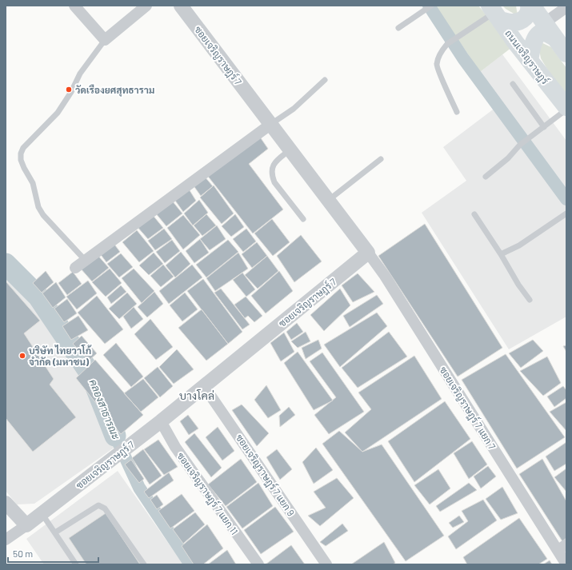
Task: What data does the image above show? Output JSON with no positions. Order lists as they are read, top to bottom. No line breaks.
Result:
{"streets":{"main road":["ถนนเจริญราษฎร์"],"street":["ซอยเจริญราษฎร์ 7","ซอยเจริญราษฎร์ 7 แยก 7","ซอยเจริญราษฎร์ 7 แยก 9","ซอยเจริญราษฎร์ 7 แยก 11"]},"crossings":[["ซอยเจริญราษฎร์ 7","ซอยเจริญราษฎร์ 7 แยก 7"],["ซอยเจริญราษฎร์ 7","ซอยเจริญราษฎร์ 7 แยก 9"],["ซอยเจริญราษฎร์ 7","ซอยเจริญราษฎร์ 7 แยก 11"]],"districts":["บางโคล่"],"water":["คลองสาธารณะ"],"places":["วัดเรืองยศสุทธาราม","บริษัท ไทยวาโก้ จำกัด (มหาชน)"],"scale_bar":"50 m"}
